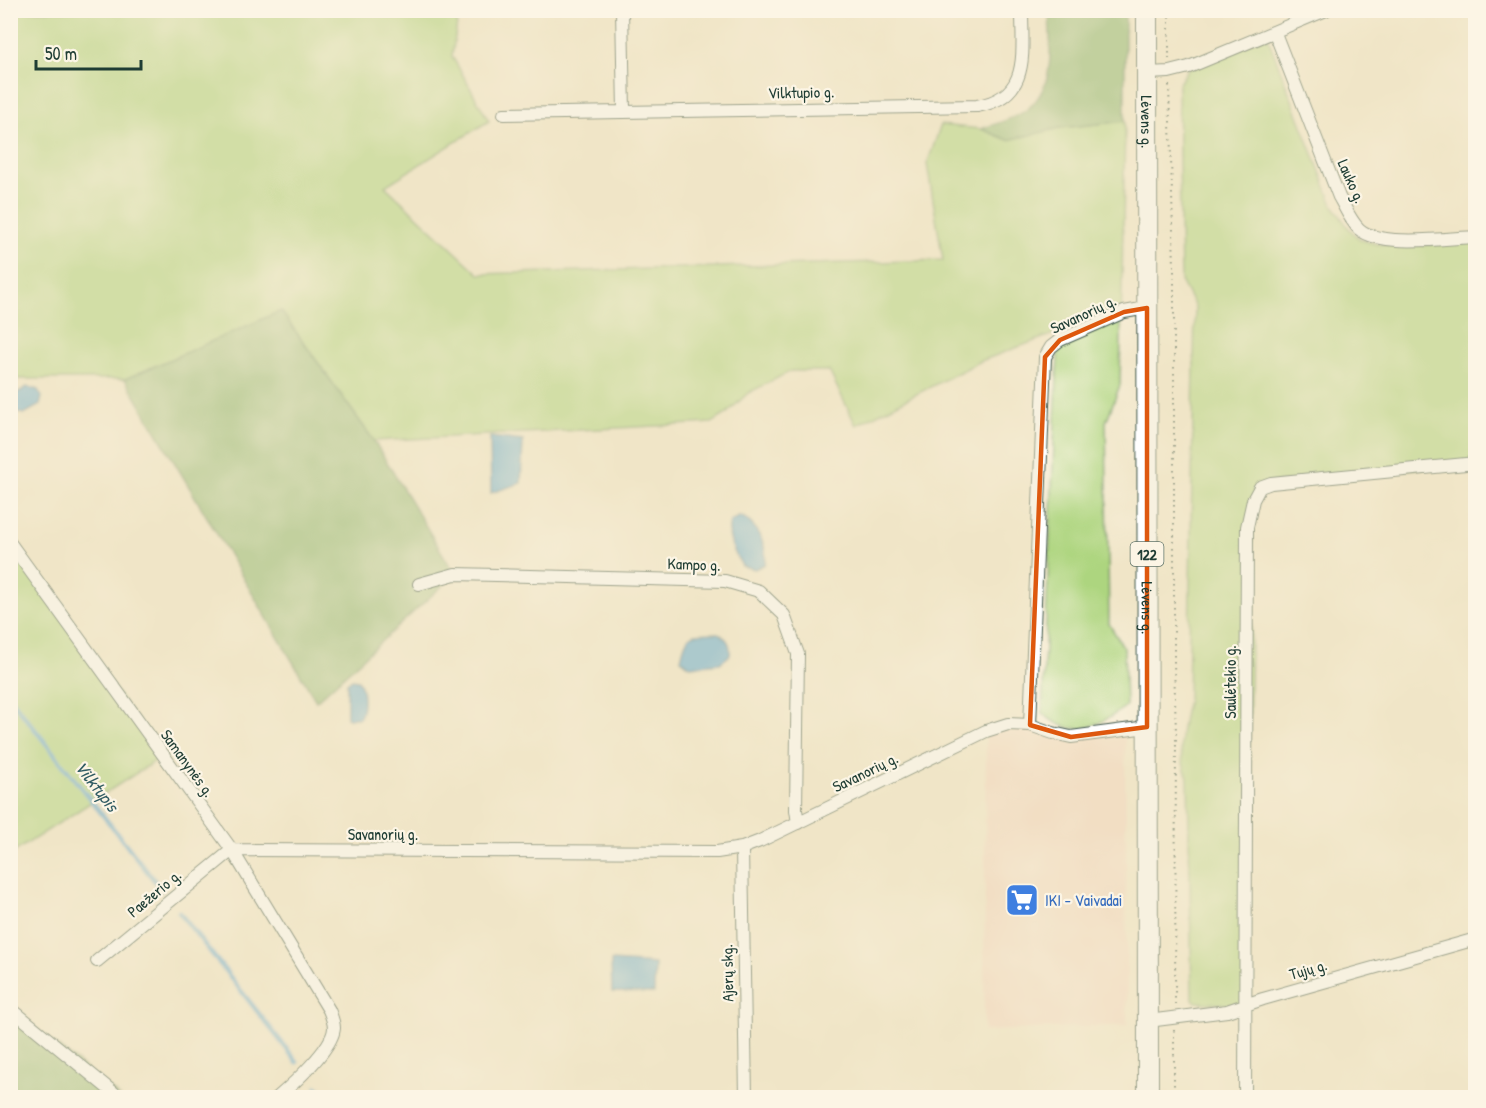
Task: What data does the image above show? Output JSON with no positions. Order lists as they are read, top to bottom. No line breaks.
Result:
{"streets":{"main road":["Lėvens g.","122"],"street":["Vilktupio g.","Lauko g.","Savanorių g.","Kampo g.","Saulėtekio g.","Samanynės g.","Paežerio g.","Tujų g.","Ajerų skg."]},"crossings":[["Lėvens g.","Savanorių g."],["Lėvens g.","Tujų g."],["Savanorių g.","Kampo g."],["Savanorių g.","Samanynės g."],["Savanorių g.","Paežerio g."],["Savanorių g.","Ajerų skg."],["Saulėtekio g.","Tujų g."],["Samanynės g.","Paežerio g."]],"water":["Vilktupis"],"places":{"supermarket":["IKI - Vaivadai"]},"scale_bar":"50 m"}
